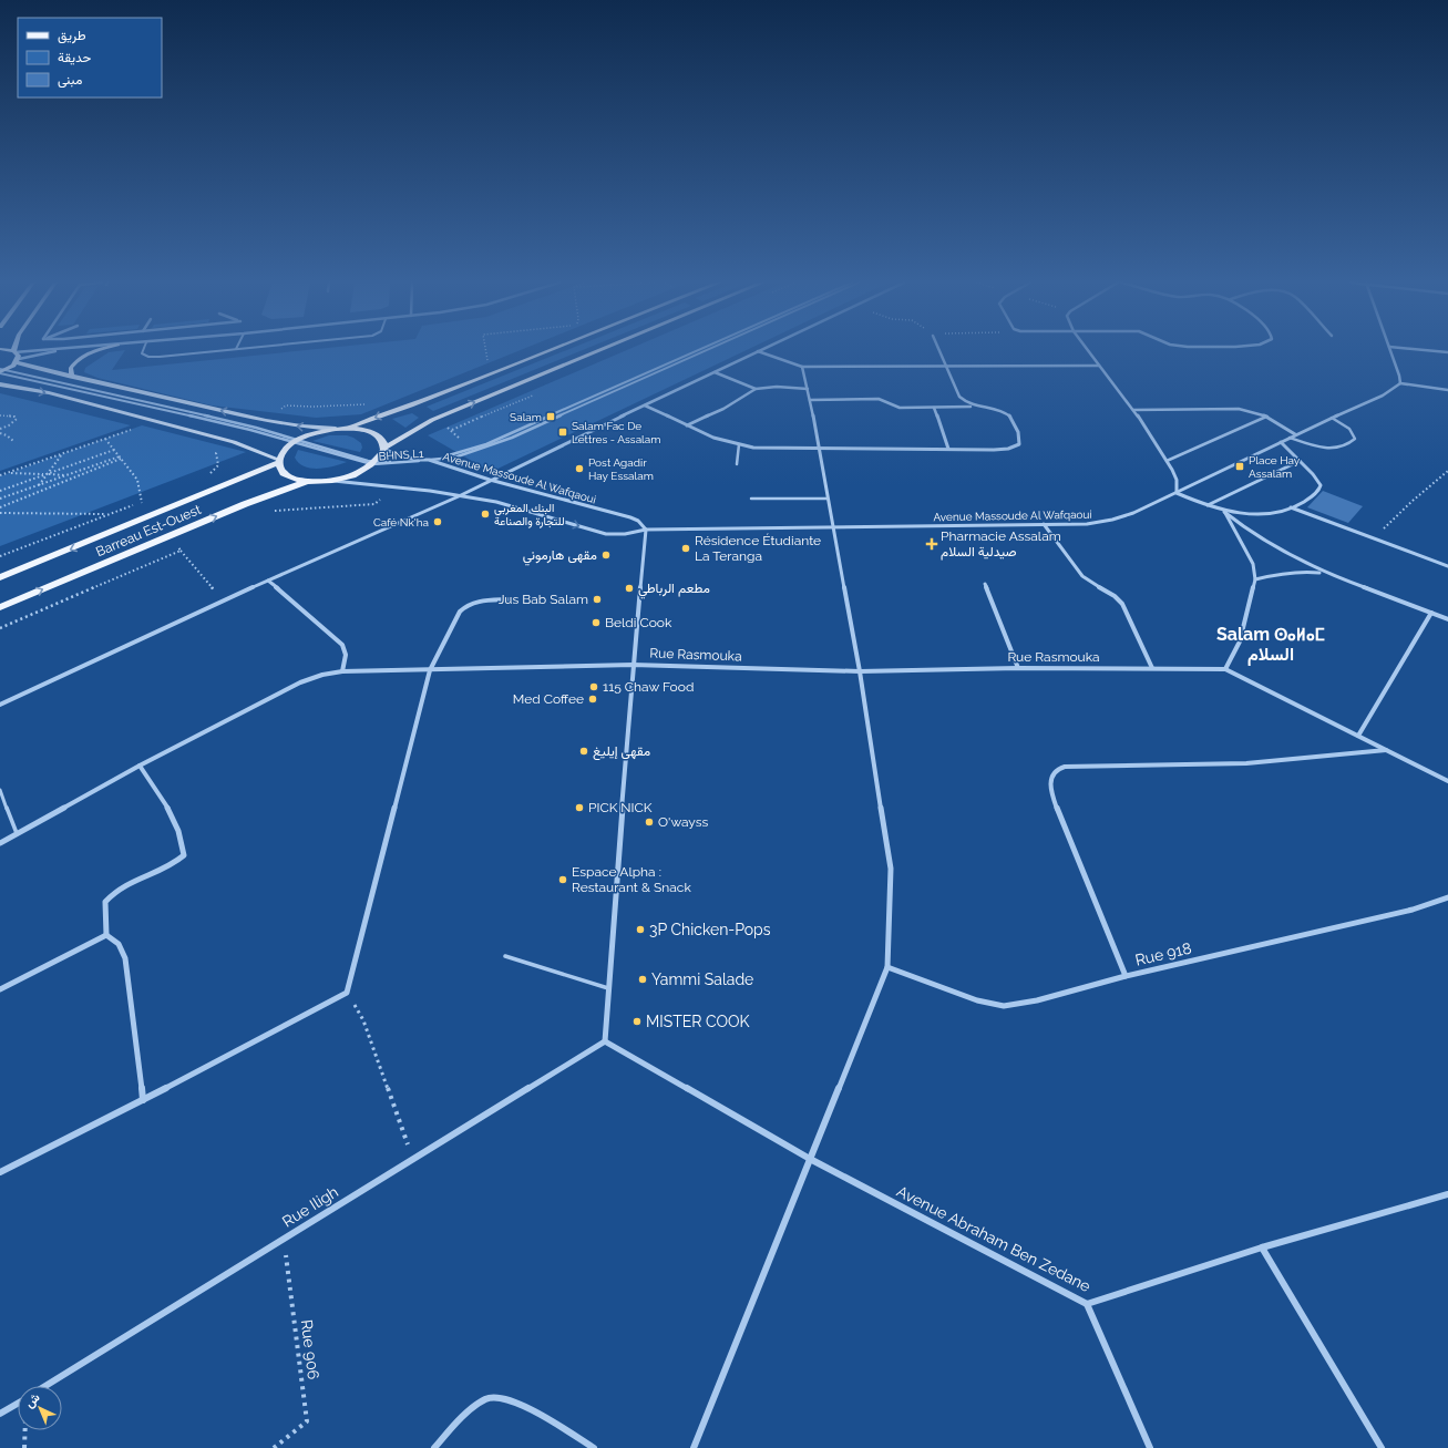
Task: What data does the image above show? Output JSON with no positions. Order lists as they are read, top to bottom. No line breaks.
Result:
{"streets":{"main road":["Barreau Est-Ouest"],"street":["Avenue Massoude Al Wafqaoui","Rue Rasmouka","Rue 918","Rue Iligh","Avenue Abraham Ben Zedane"],"lane":["BHNS L1"],"path":["Rue 906"]},"crossings":[["BHNS L1","Avenue Massoude Al Wafqaoui"],["Rue Iligh","Avenue Abraham Ben Zedane"],["Rue Iligh","Rue 906"]],"districts":["Salam ⵙⴰⵍⴰⵎ السلام"],"places":{"transit":["Salam","Salam Fac De Lettres - Assalam","Place Hay Assalam"],"other":["Post Agadir Hay Essalam","البنك المغربي للتجارة والصناعة","Café Nk'ha","Résidence Étudiante La Teranga","مقهى هارموني","مطعم الرباطي","Jus Bab Salam","Beldi Cook","115 Chaw Food","Med Coffee","مقهى إيليغ","PICK NICK","O'wayss","Espace Alpha : Restaurant & Snack","3P Chicken-Pops","Yammi Salade","MISTER COOK"],"health":["Pharmacie Assalam صيدلية السلام"]},"legend":["طريق","حديقة","مبنى"],"north":"top left"}
